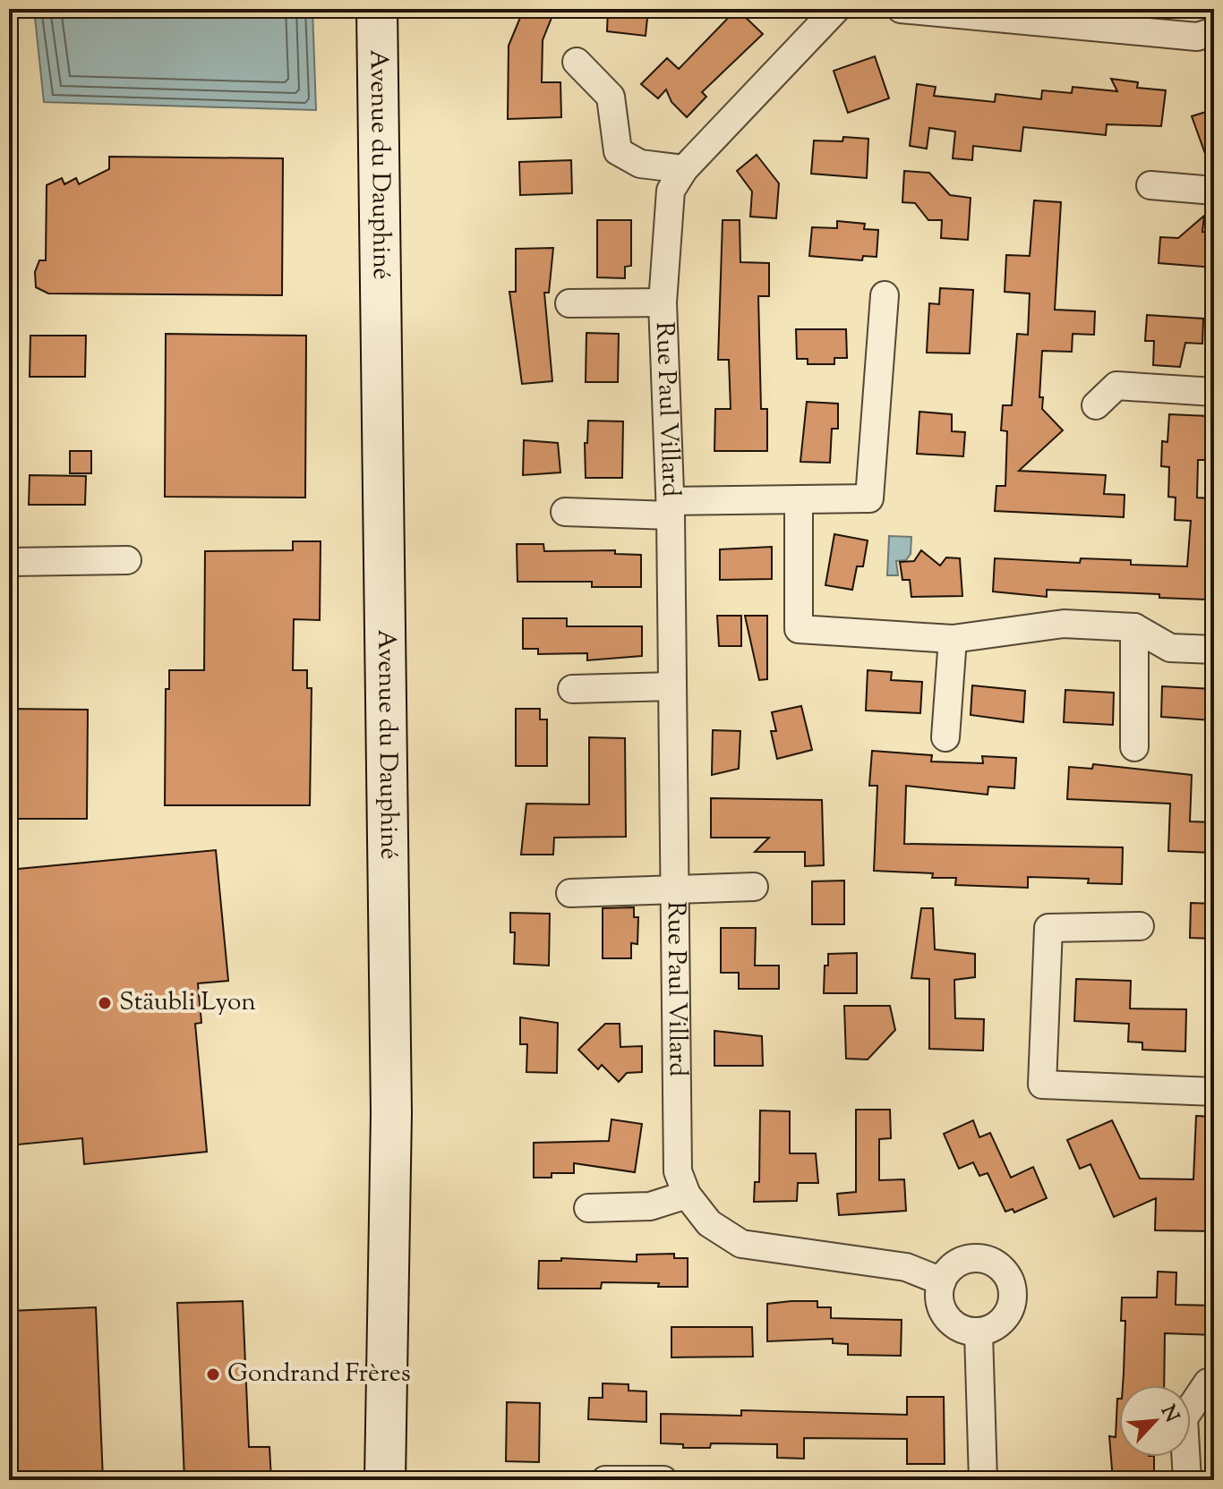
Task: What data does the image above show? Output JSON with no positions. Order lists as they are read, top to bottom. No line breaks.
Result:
{"streets":{"main road":["Avenue du Dauphiné"],"street":["Rue Paul Villard"]},"places":["Stäubli Lyon","Gondrand Frères"],"north":"top right"}
